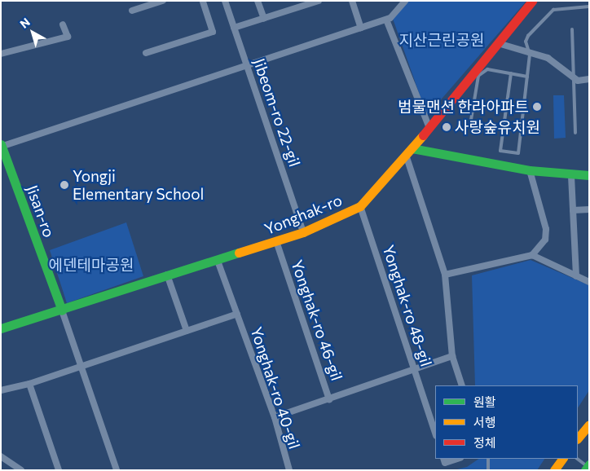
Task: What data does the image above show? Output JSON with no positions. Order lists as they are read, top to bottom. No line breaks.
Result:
{"streets":{"main road":["Jisan-ro","Yonghak-ro"],"street":["Jibeom-ro 22-gil","Yonghak-ro 48-gil","Yonghak-ro 46-gil","Yonghak-ro 40-gil"]},"crossings":[["Jibeom-ro 22-gil","Yonghak-ro"],["Jisan-ro","Yonghak-ro"],["Yonghak-ro","Yonghak-ro 48-gil"],["Yonghak-ro","Yonghak-ro 46-gil"],["Yonghak-ro","Yonghak-ro 40-gil"],["Yonghak-ro 48-gil","Yonghak-ro 46-gil"]],"parks":["지산근린공원","에덴테마공원"],"places":["범물맨션 한라아파트","사랑숲유치원","Yongji Elementary School"],"legend":["원활","서행","정체"],"north":"top left"}
